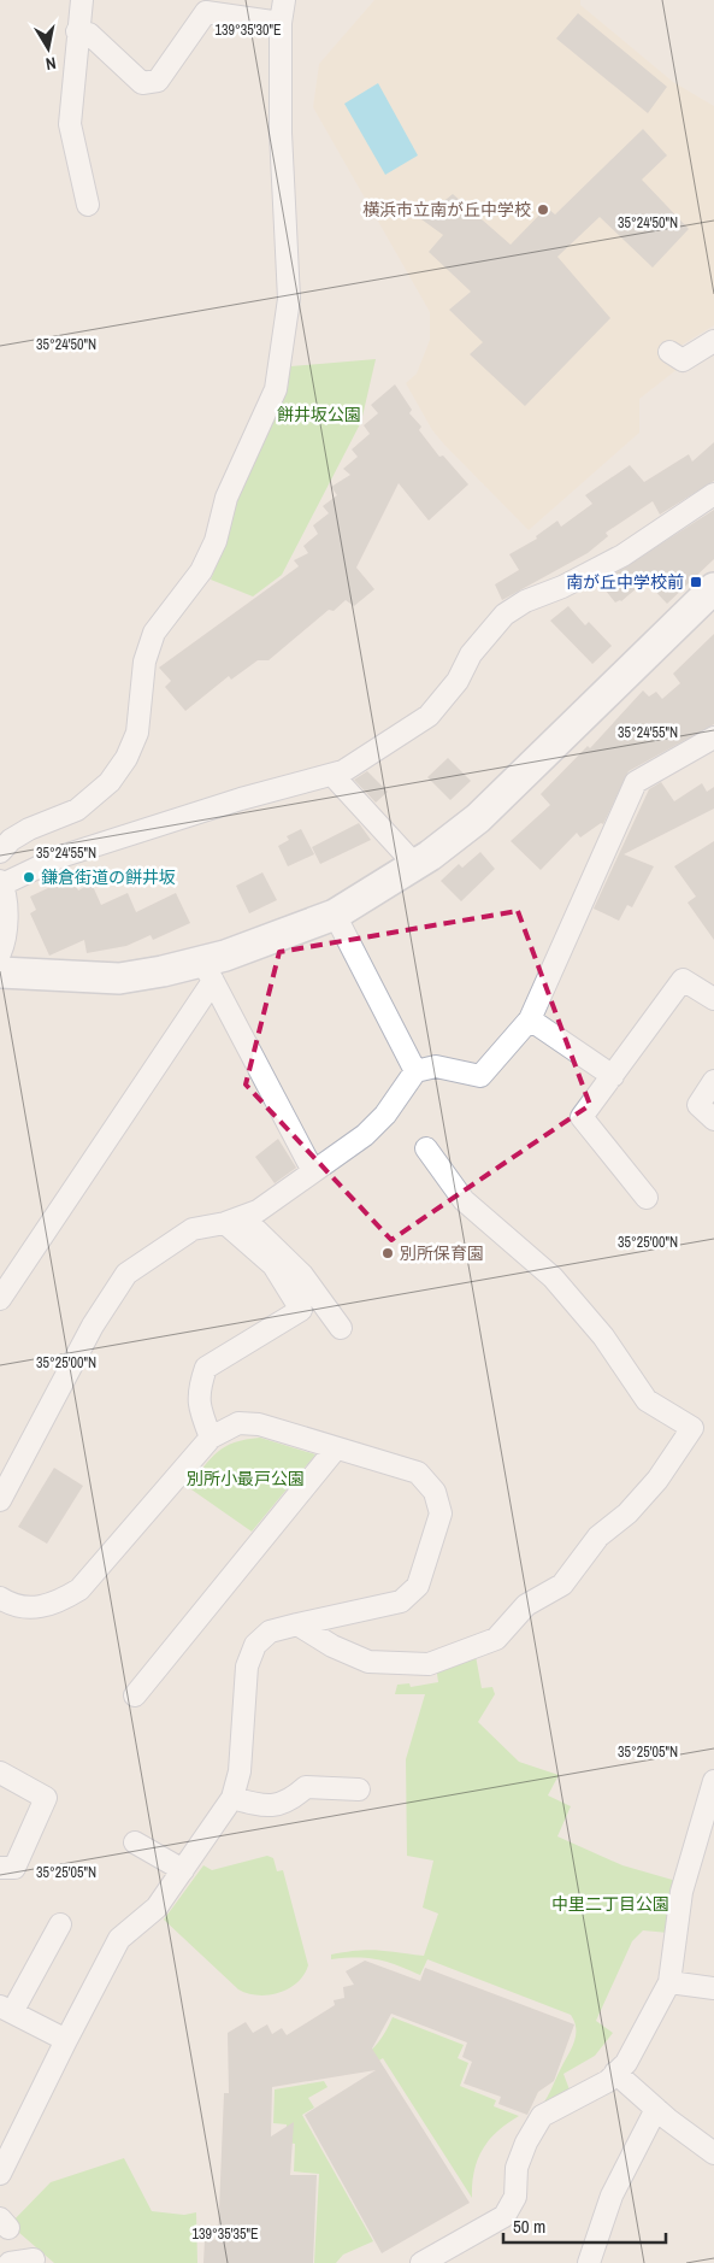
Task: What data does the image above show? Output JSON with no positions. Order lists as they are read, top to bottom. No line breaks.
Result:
{"parks":["餅井坂公園","別所小最戸公園","中里二丁目公園"],"places":{"other":["横浜市立南が丘中学校","鎌倉街道の餅井坂","別所保育園"],"transit":["南が丘中学校前"]},"scale_bar":"50 m","north":"bottom","coordinates":["139°35'30\"E","35°24'50\"N","35°24'55\"N","35°25'00\"N","35°25'05\"N","139°35'35\"E"]}
